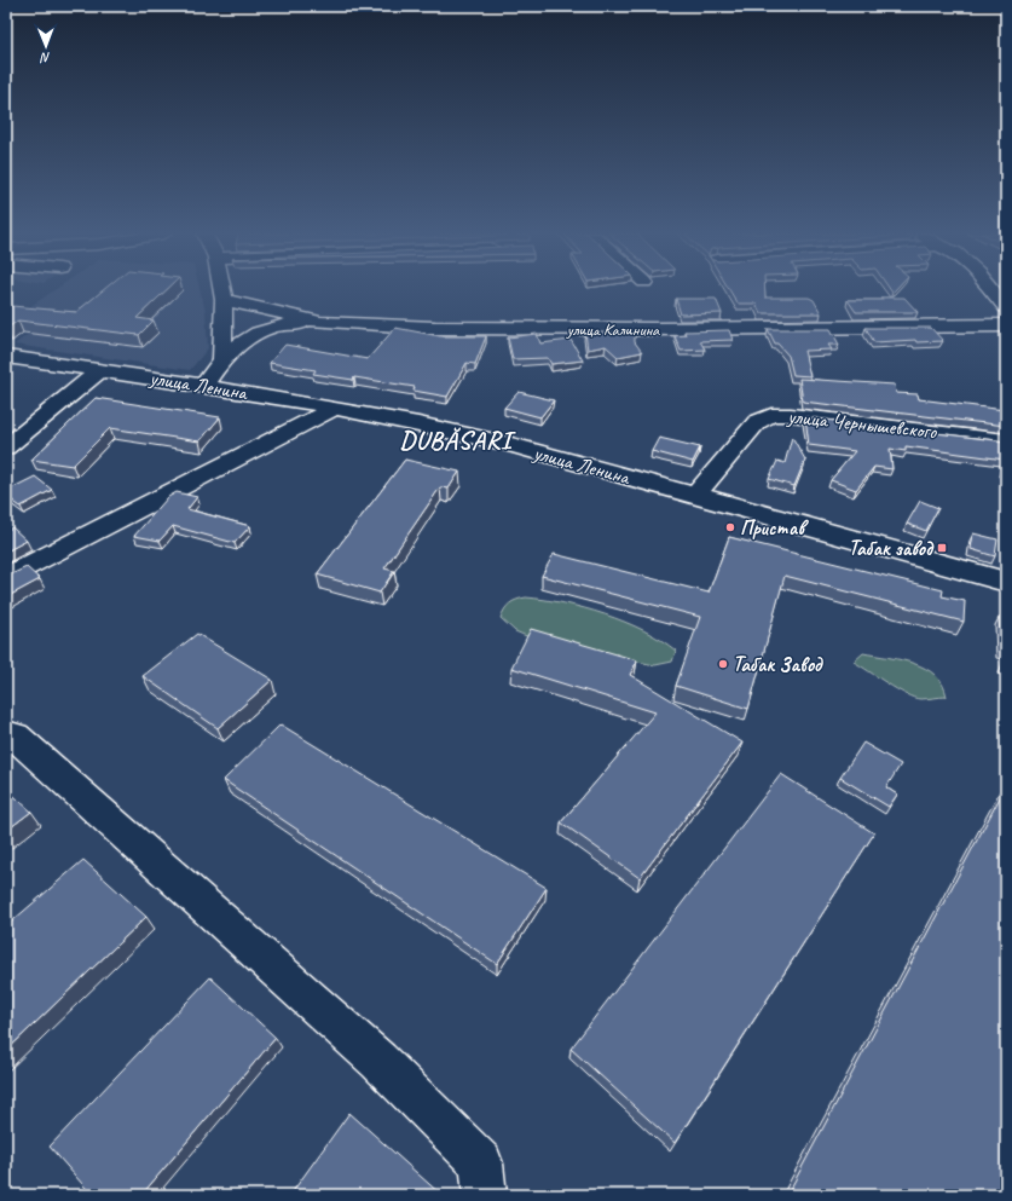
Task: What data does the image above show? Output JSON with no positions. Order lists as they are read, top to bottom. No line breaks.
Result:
{"streets":{"street":["улица Калинина","улица Ленина","улица Чернышевского"]},"crossings":[["улица Ленина","улица Чернышевского"]],"districts":["DUBĂSARI"],"places":{"other":["Пристав","Табак Завод"],"transit":["Табак завод"]},"north":"bottom"}
